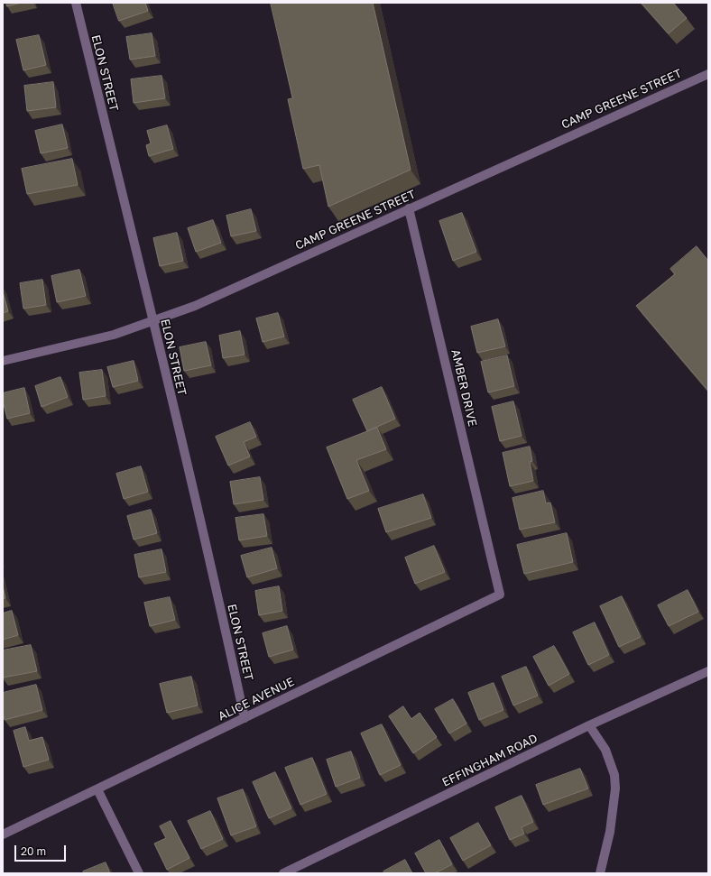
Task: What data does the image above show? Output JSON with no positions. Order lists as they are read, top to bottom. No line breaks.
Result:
{"streets":{"street":["ELON STREET","CAMP GREENE STREET","AMBER DRIVE","ALICE AVENUE","EFFINGHAM ROAD"]},"crossings":[["ELON STREET","CAMP GREENE STREET"],["ELON STREET","ALICE AVENUE"],["CAMP GREENE STREET","AMBER DRIVE"],["AMBER DRIVE","ALICE AVENUE"]],"scale_bar":"20 m"}
